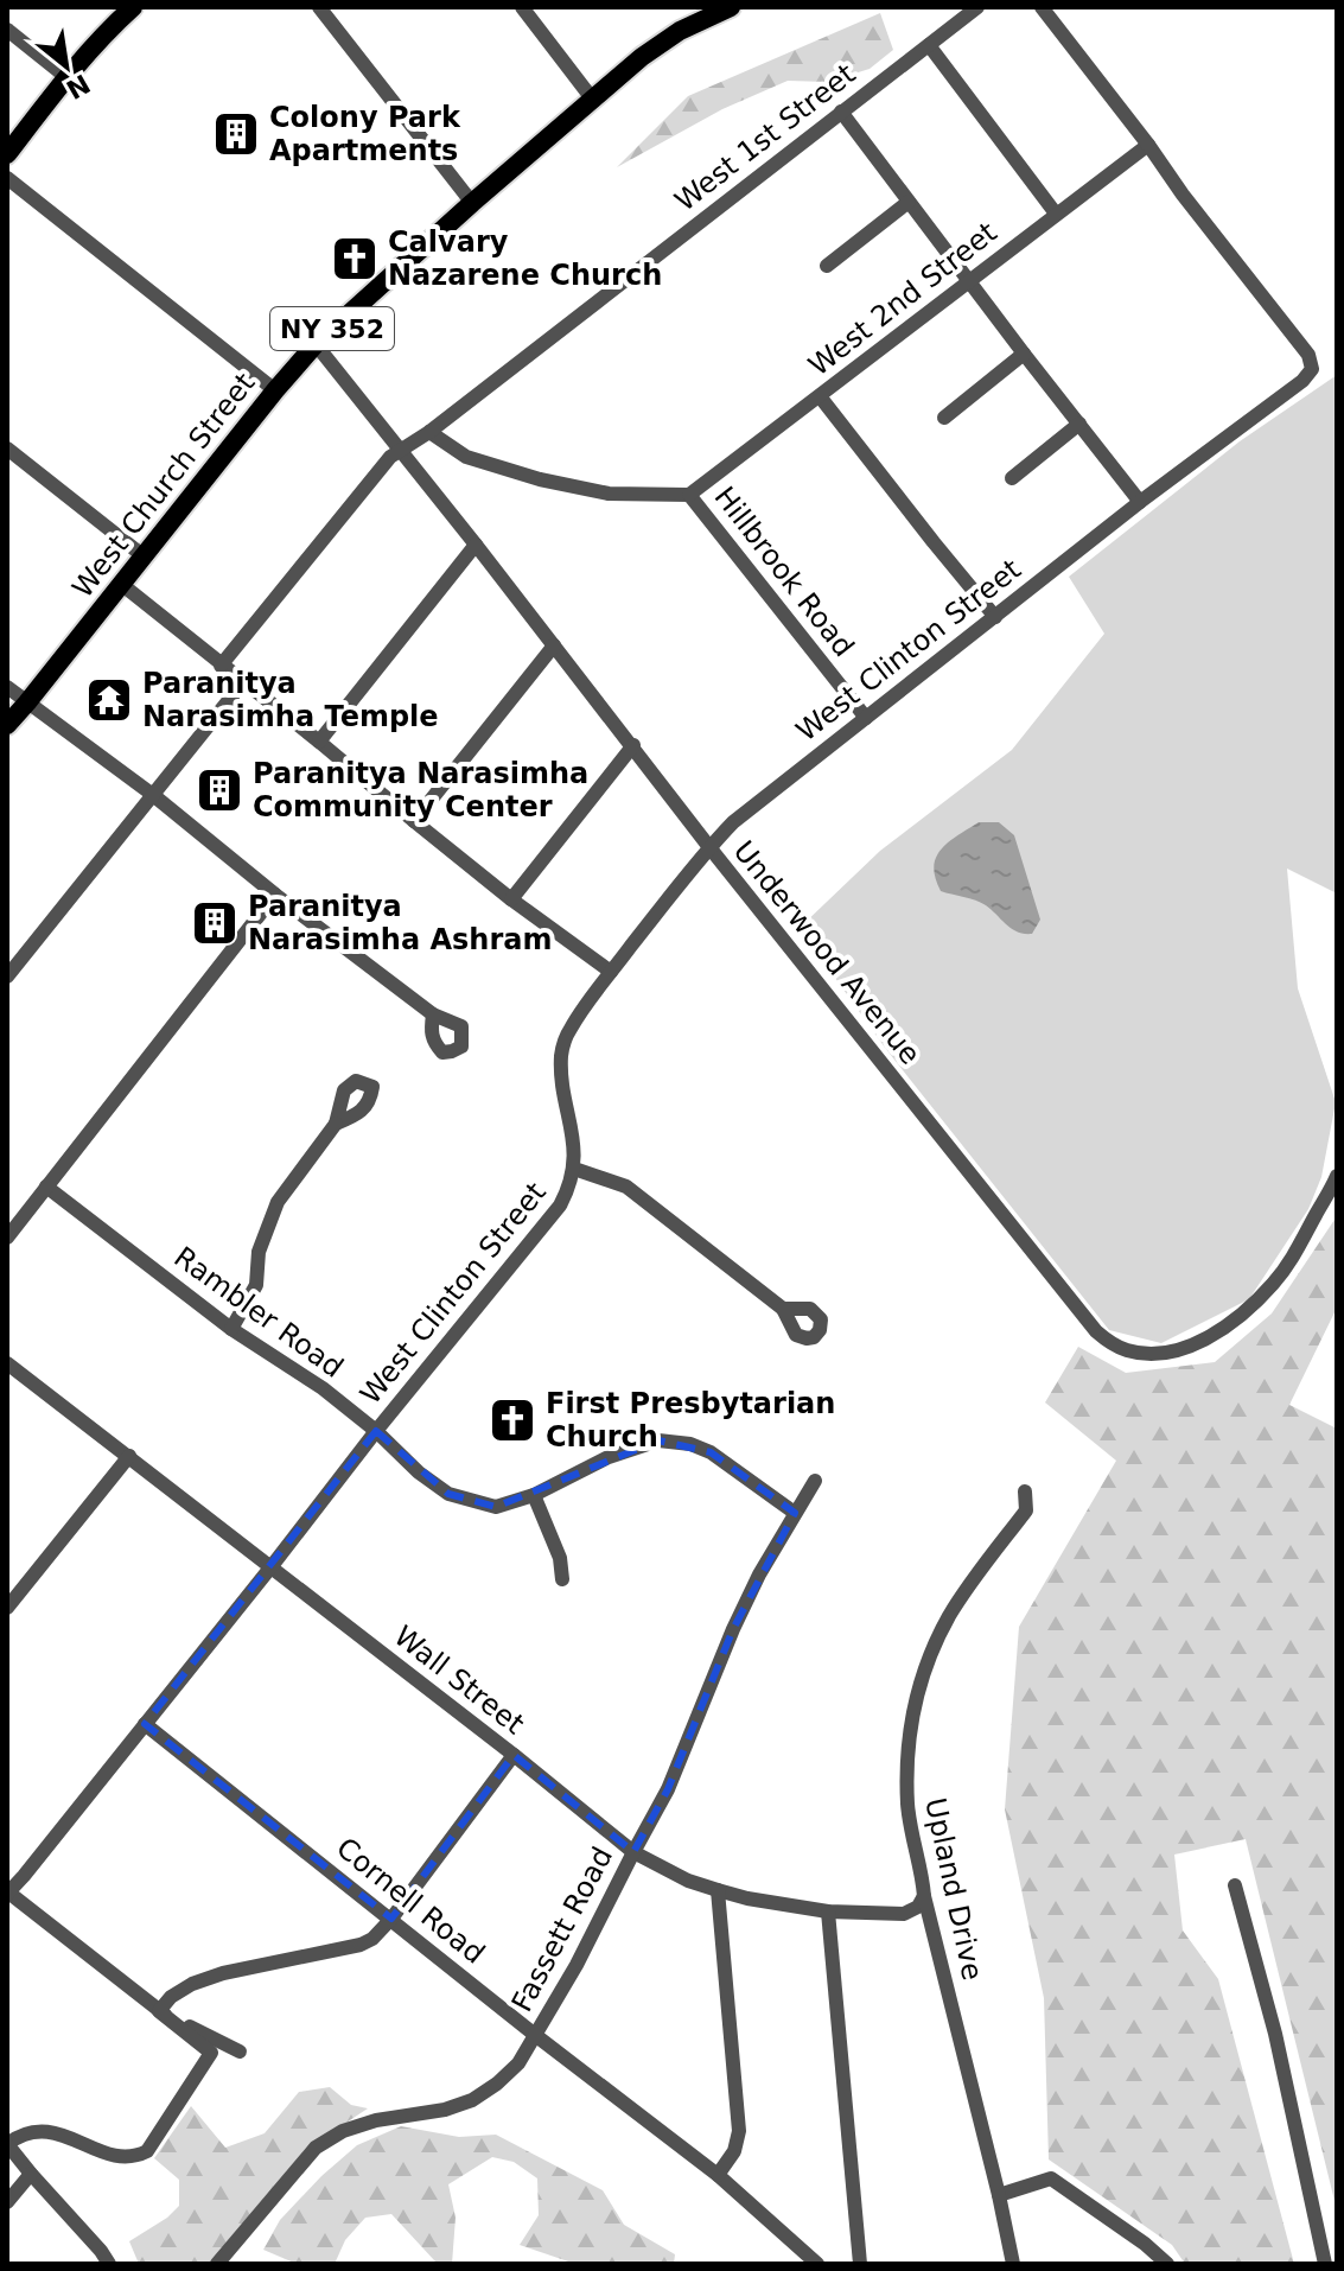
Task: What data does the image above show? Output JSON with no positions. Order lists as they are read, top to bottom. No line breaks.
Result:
{"streets":{"main road":["NY 352","West Church Street"],"street":["West 1st Street","West 2nd Street","Hillbrook Road","West Clinton Street","Underwood Avenue","Rambler Road","Wall Street","Upland Drive","Cornell Road","Fassett Road"]},"crossings":[["West 1st Street","Hillbrook Road"],["West 1st Street","Underwood Avenue"],["West 2nd Street","Hillbrook Road"],["West 2nd Street","West Clinton Street"],["West Church Street","Underwood Avenue"],["Hillbrook Road","West Clinton Street"],["West Clinton Street","Underwood Avenue"],["West Clinton Street","Rambler Road"],["West Clinton Street","Wall Street"],["West Clinton Street","Cornell Road"],["Rambler Road","Fassett Road"],["Wall Street","Upland Drive"],["Wall Street","Fassett Road"],["Cornell Road","Fassett Road"]],"places":{"building":["Colony Park Apartments","Paranitya Narasimha Community Center","Paranitya Narasimha Ashram"],"church":["Calvary Nazarene Church","First Presbytarian Church"],"temple":["Paranitya Narasimha Temple"]},"north":"bottom right"}
